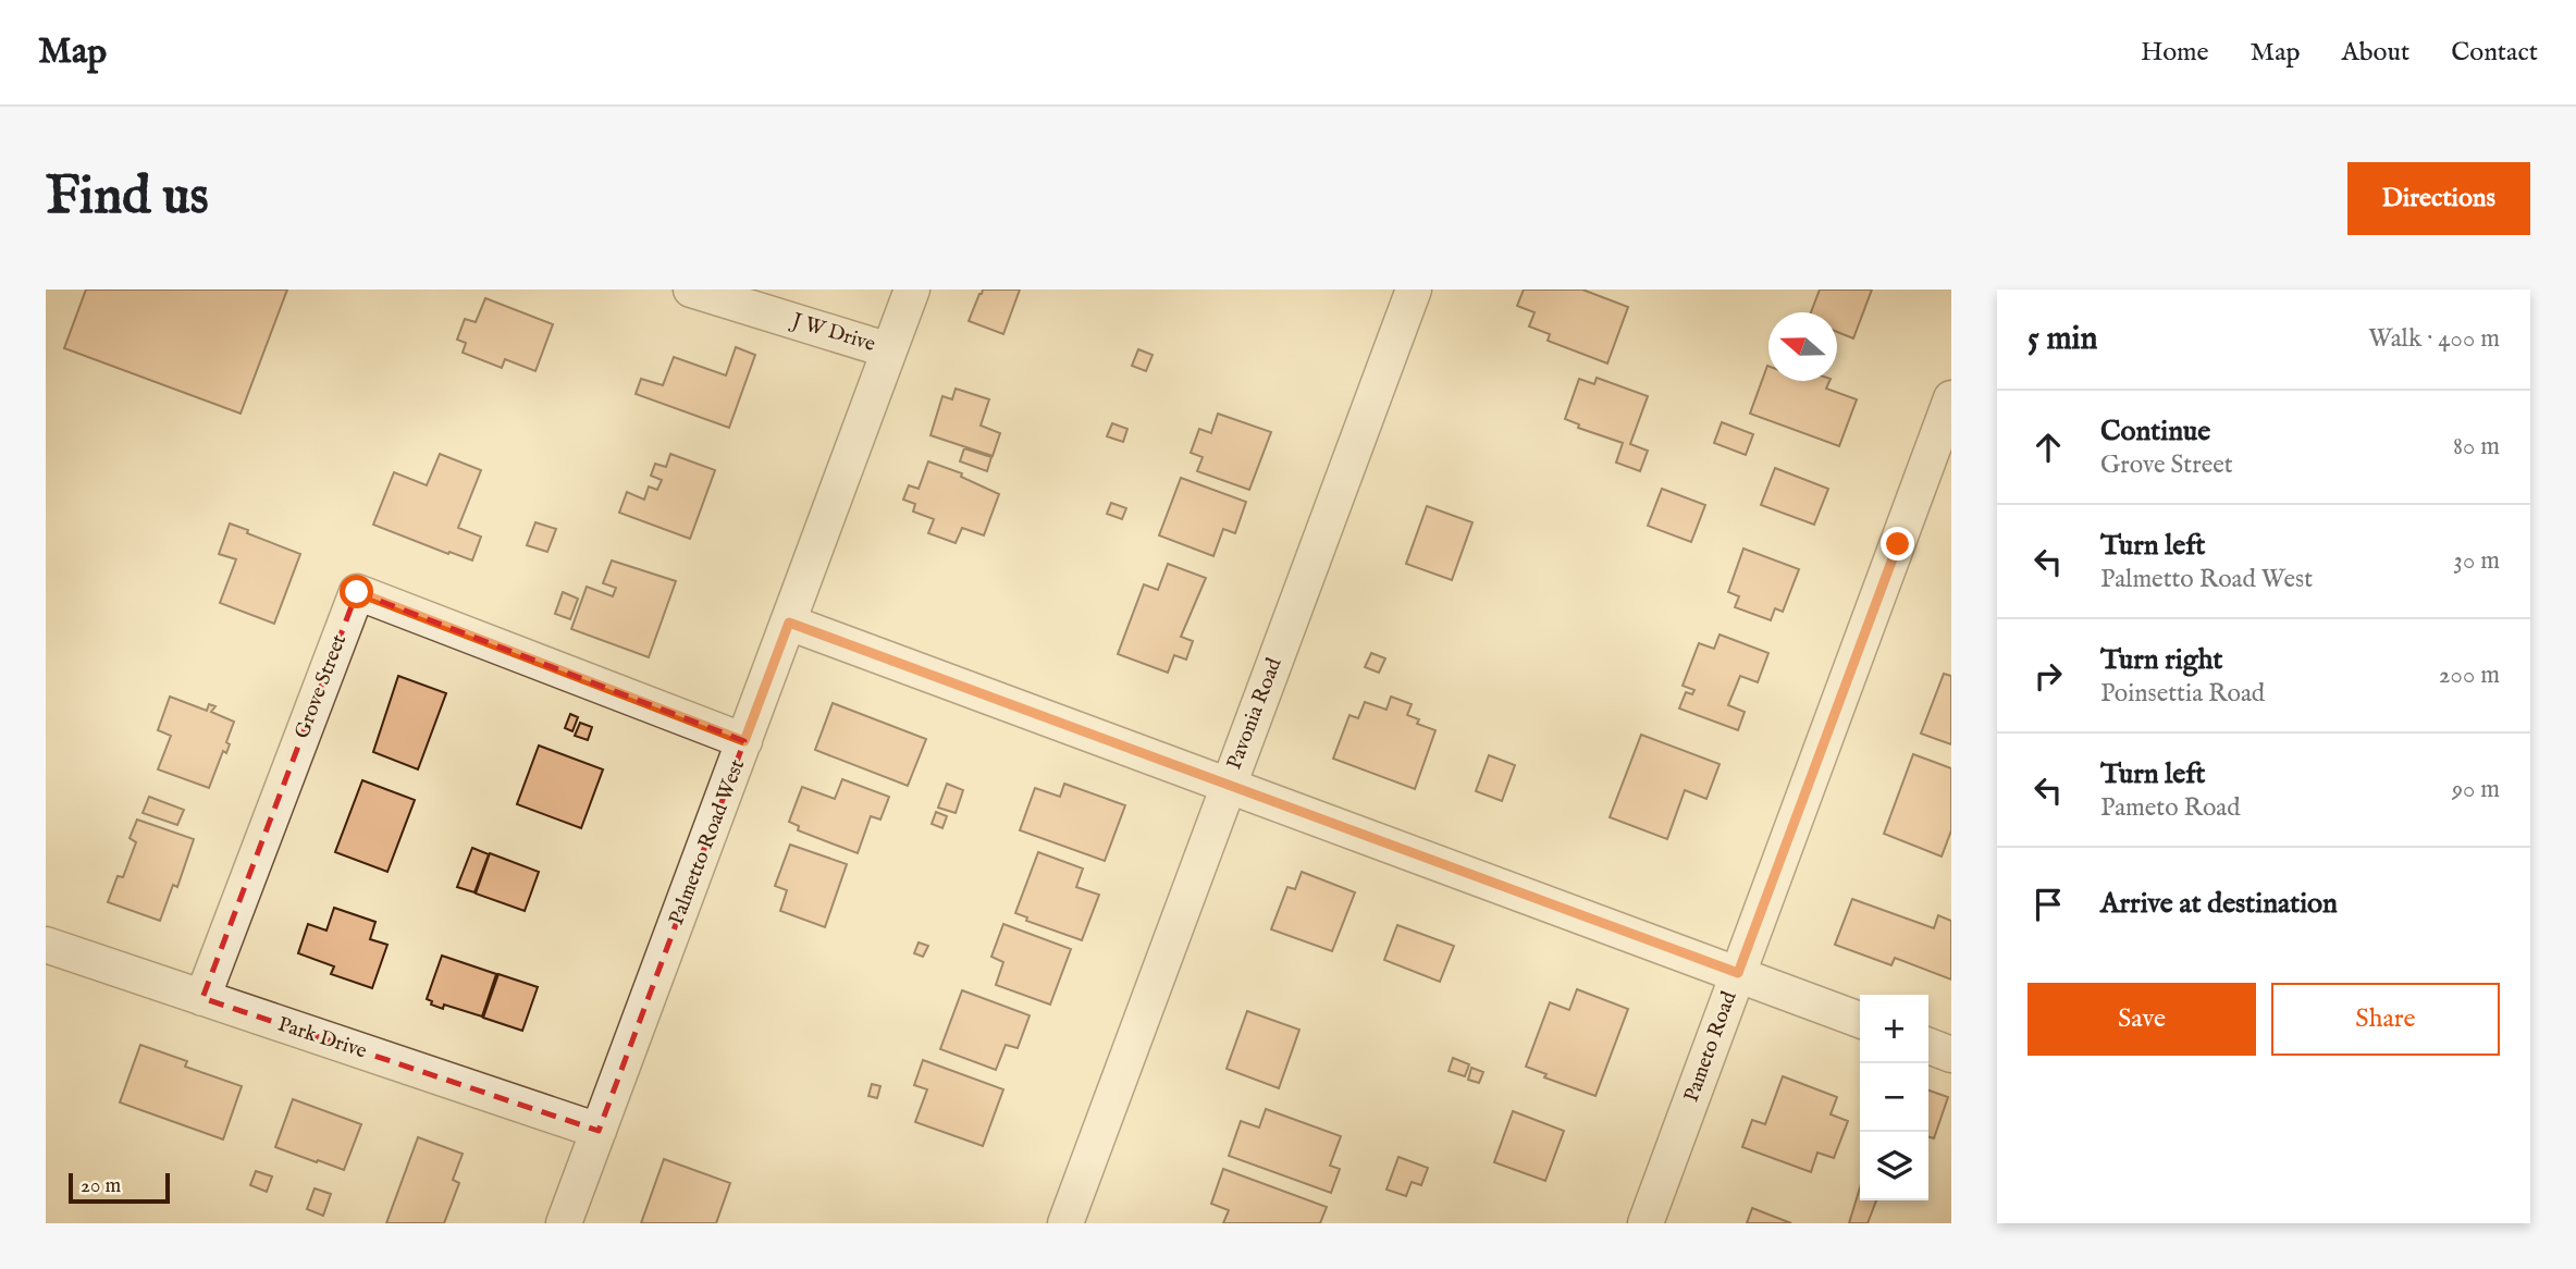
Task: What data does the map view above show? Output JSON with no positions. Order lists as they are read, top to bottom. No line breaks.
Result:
{"streets":{"street":["J W Drive","Grove Street","Pavonia Road","Palmetto Road West","Park Drive","Pameto Road"]},"crossings":[["J W Drive","Palmetto Road West"],["Grove Street","Palmetto Road West"],["Grove Street","Park Drive"],["Palmetto Road West","Park Drive"]],"scale_bar":"20 m","north":"left","page":{"header":"Map","nav":["Home","Map","About","Contact"],"buttons":["Directions",["Save","Share"]],"title":"Find us","heading":["5 min","Walk · 400 m"],"list":[["Continue","Grove Street","80 m"],["Turn left","Palmetto Road West","30 m"],["Turn right","Poinsettia Road","200 m"],["Turn left","Pameto Road","90 m"],"Arrive at destination"],"map_buttons":["+","−"],"scale":"20 m"}}
